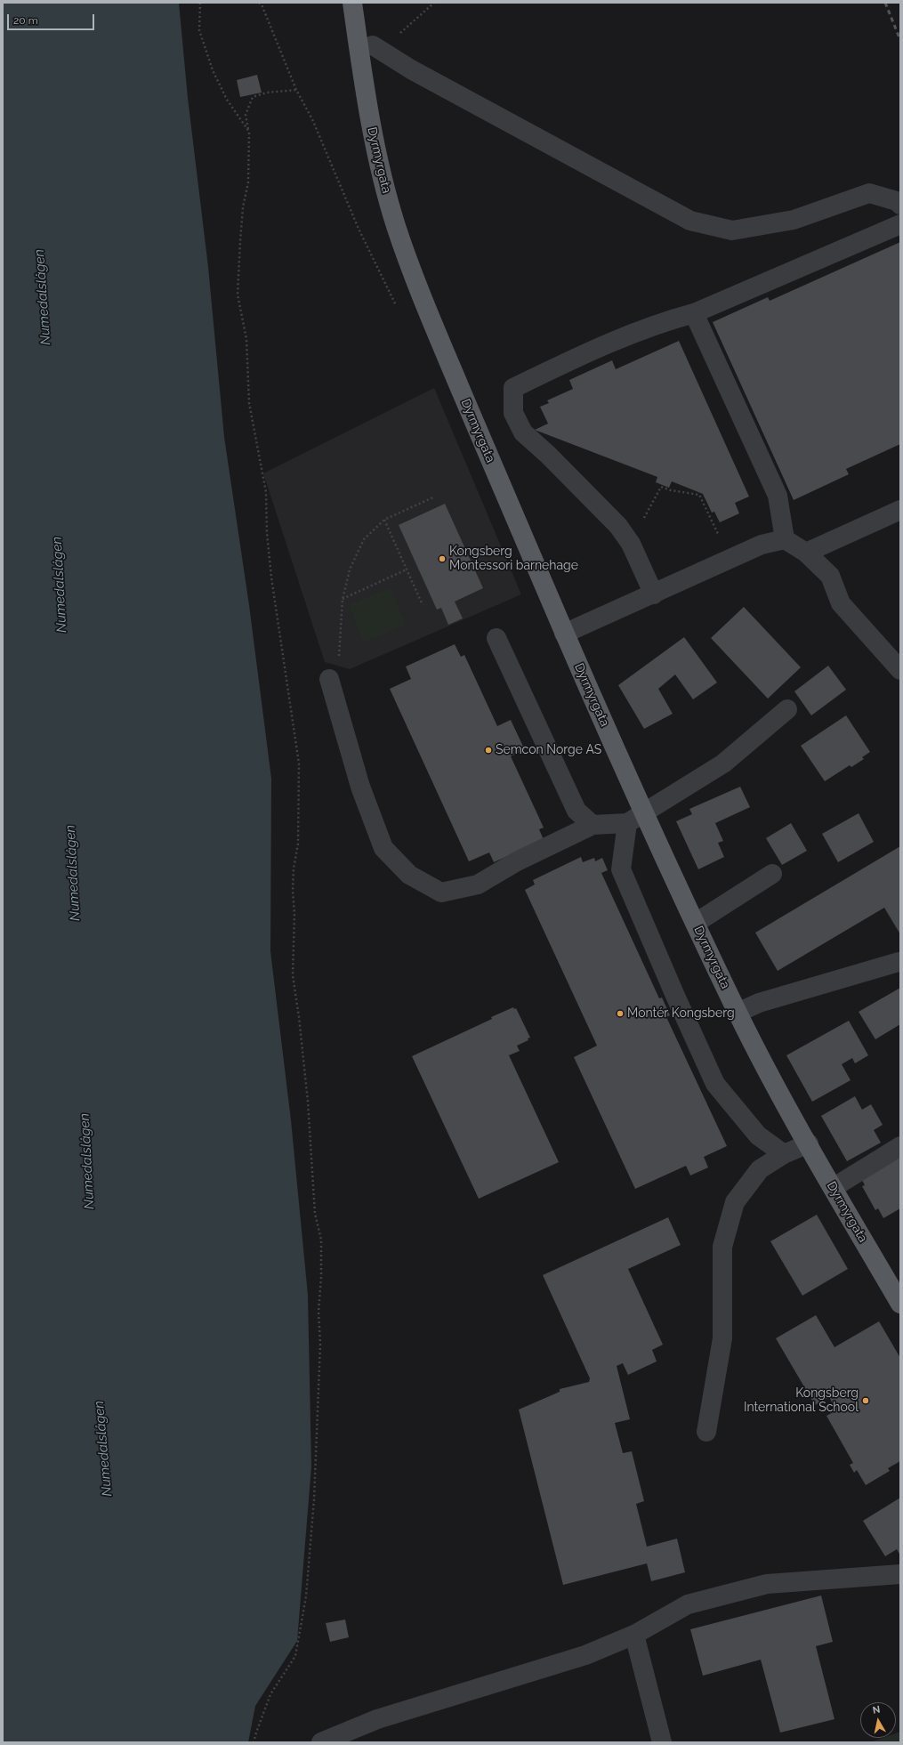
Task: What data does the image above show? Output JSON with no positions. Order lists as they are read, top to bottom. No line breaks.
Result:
{"streets":{"main road":["Dyrmyrgata"]},"water":["Numedalslågen"],"places":["Kongsberg Montessori barnehage","Semcon Norge AS","Montér Kongsberg","Kongsberg International School"],"scale_bar":"20 m","north":"top"}
